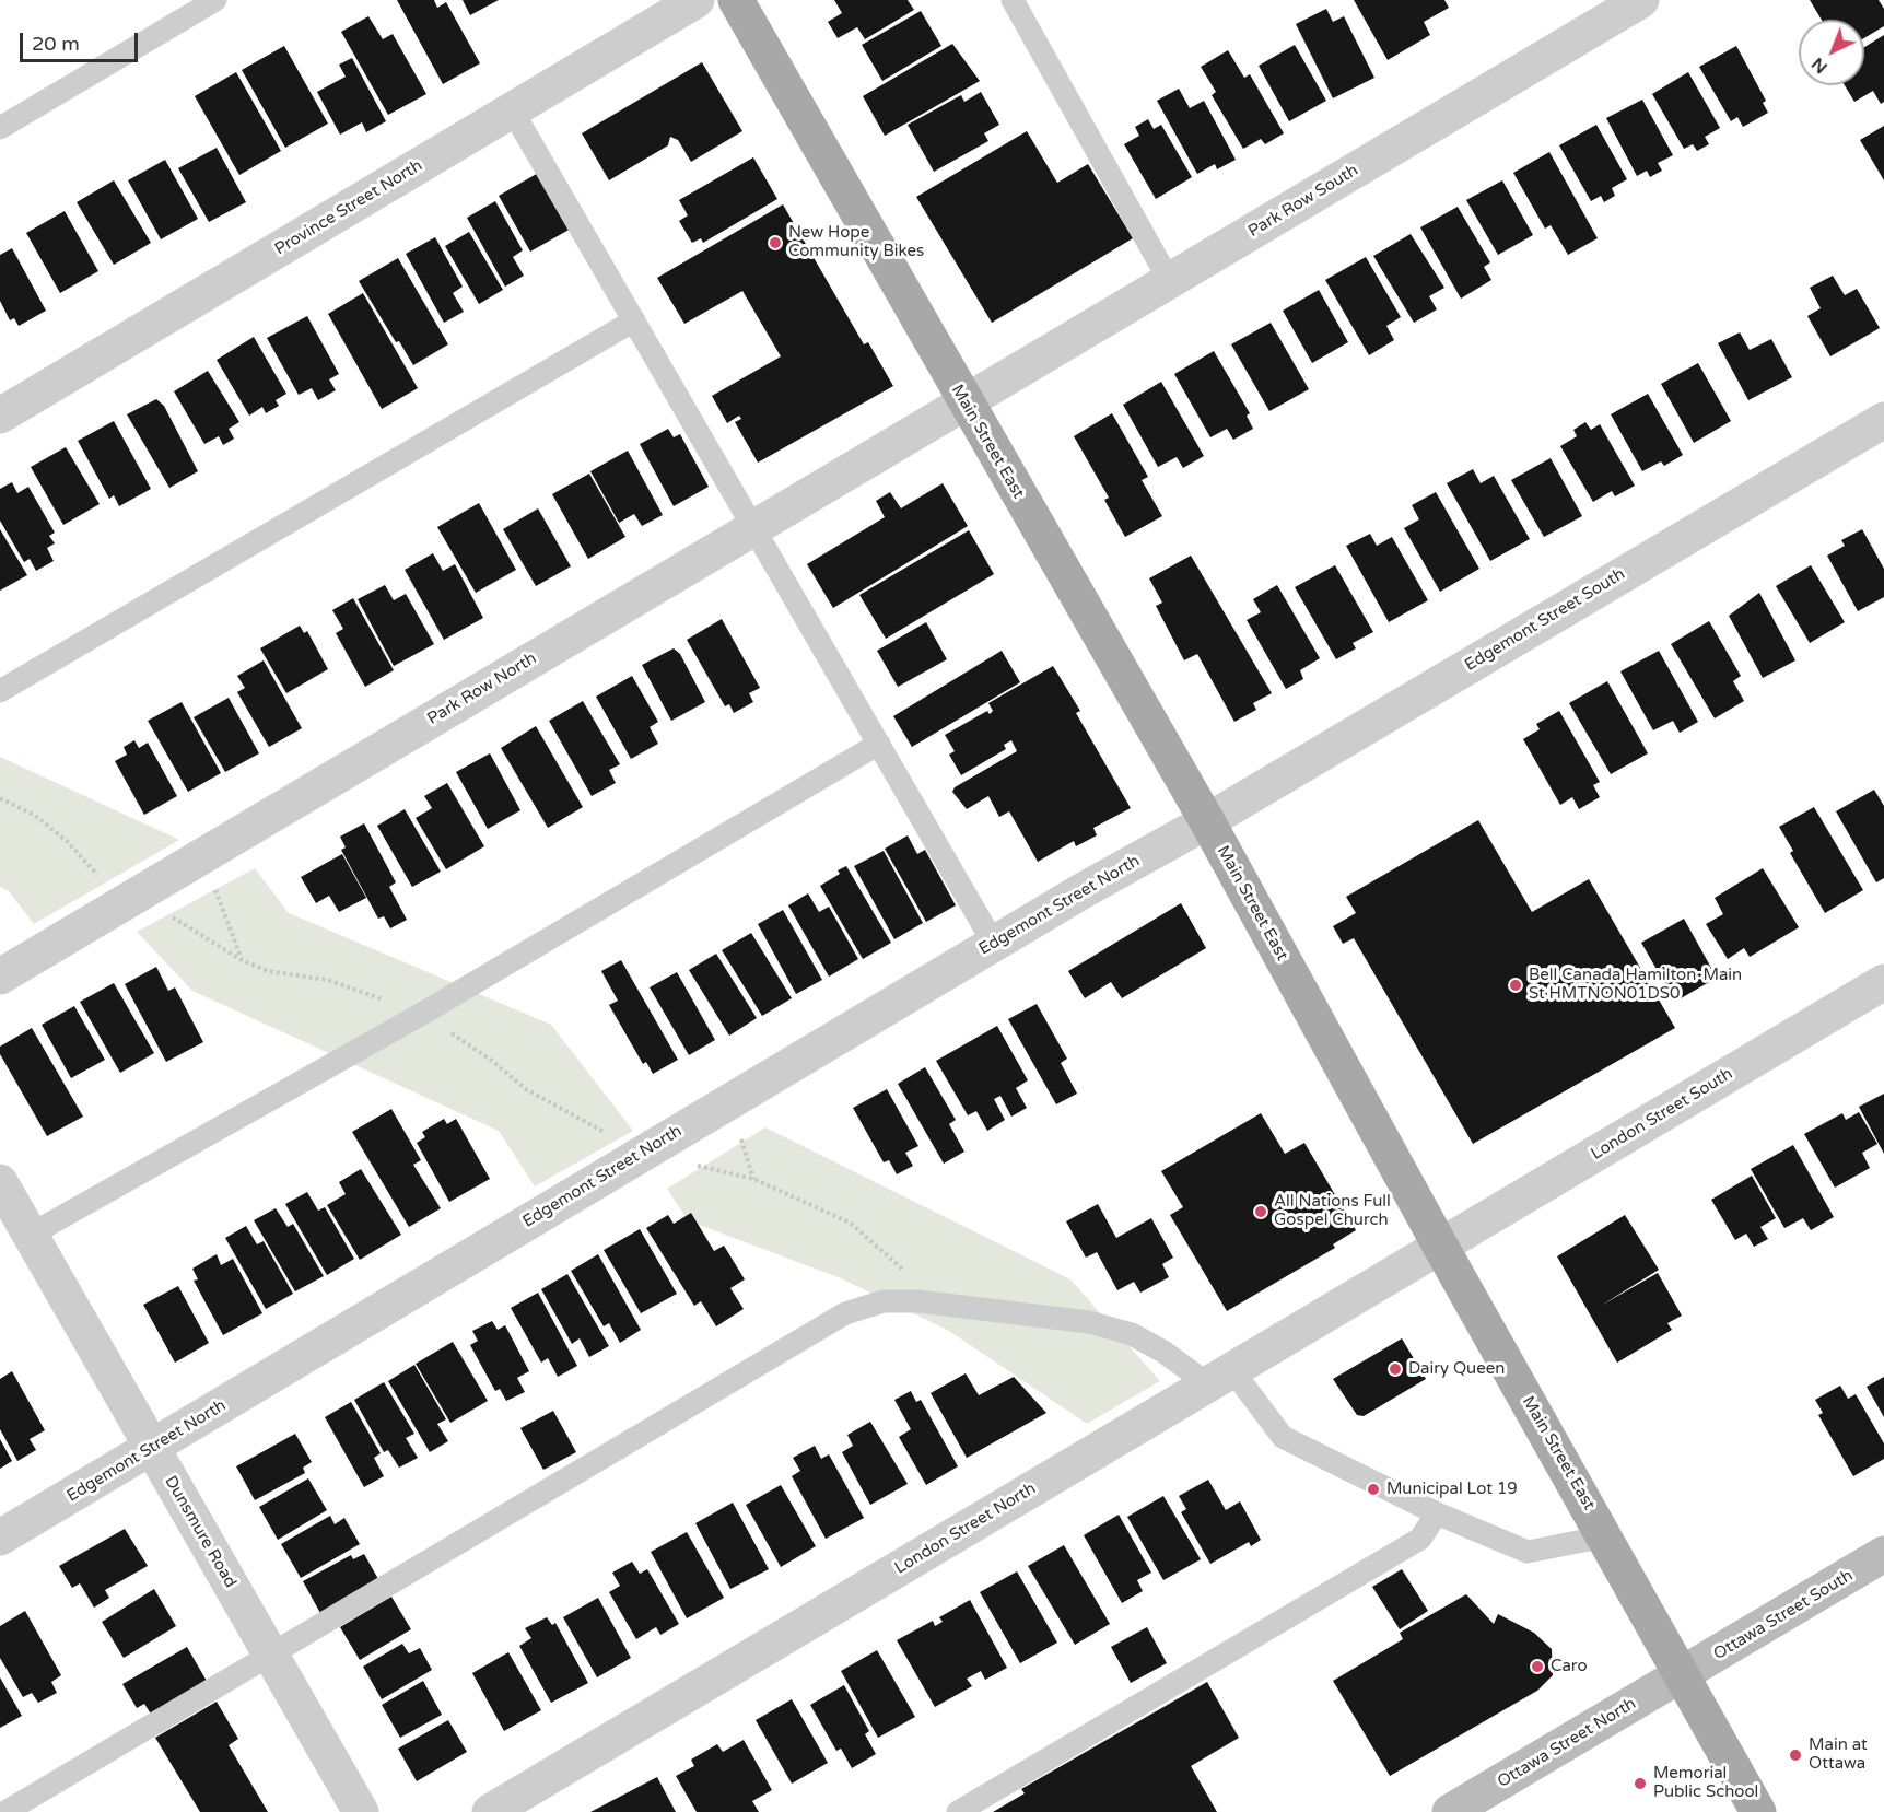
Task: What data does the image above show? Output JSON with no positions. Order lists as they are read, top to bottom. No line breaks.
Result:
{"streets":{"main road":["Main Street East","Ottawa Street South","Ottawa Street North"],"street":["Park Row South","Province Street North","Edgemont Street South","Park Row North","Edgemont Street North","London Street South","London Street North","Dunsmure Road"]},"crossings":[["Park Row South","Main Street East"],["Park Row South","Park Row North"],["Main Street East","Edgemont Street South"],["Main Street East","Park Row North"],["Main Street East","Edgemont Street North"],["Main Street East","London Street South"],["Main Street East","London Street North"],["Main Street East","Ottawa Street South"],["Main Street East","Ottawa Street North"],["Edgemont Street South","Edgemont Street North"],["Edgemont Street North","Dunsmure Road"],["London Street South","London Street North"],["Ottawa Street South","Ottawa Street North"]],"places":["New Hope Community Bikes","Bell Canada Hamilton-Main St HMTNON01DS0","All Nations Full Gospel Church","Dairy Queen","Municipal Lot 19","Caro","Main at Ottawa","Memorial Public School"],"scale_bar":"20 m","north":"bottom left"}
